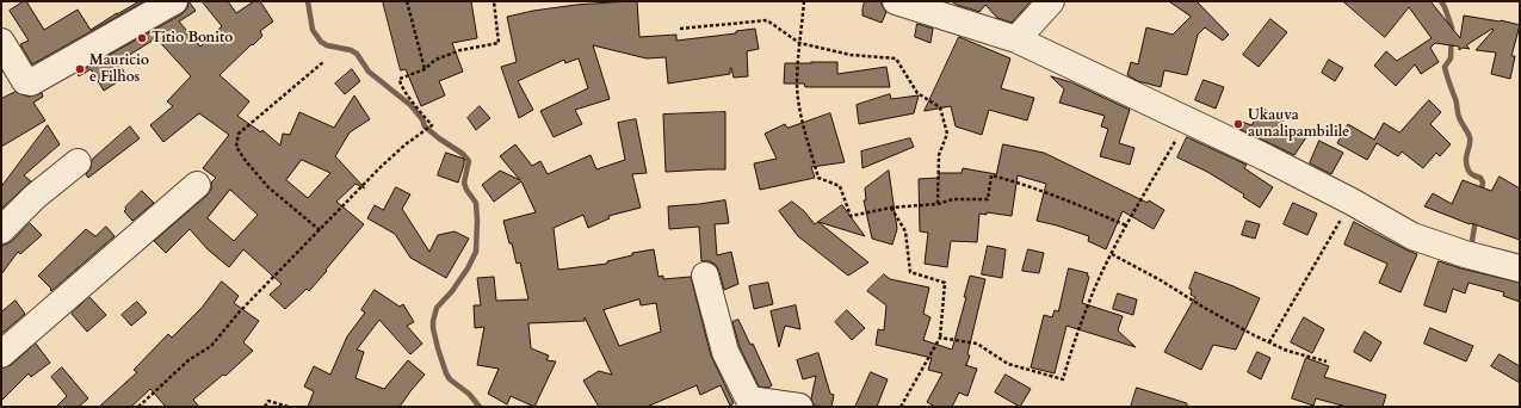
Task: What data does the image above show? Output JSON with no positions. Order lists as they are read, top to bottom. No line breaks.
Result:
{"places":["Titio Bonito","Mauricio e Filhos","Ukauva aunalipambilile"]}
